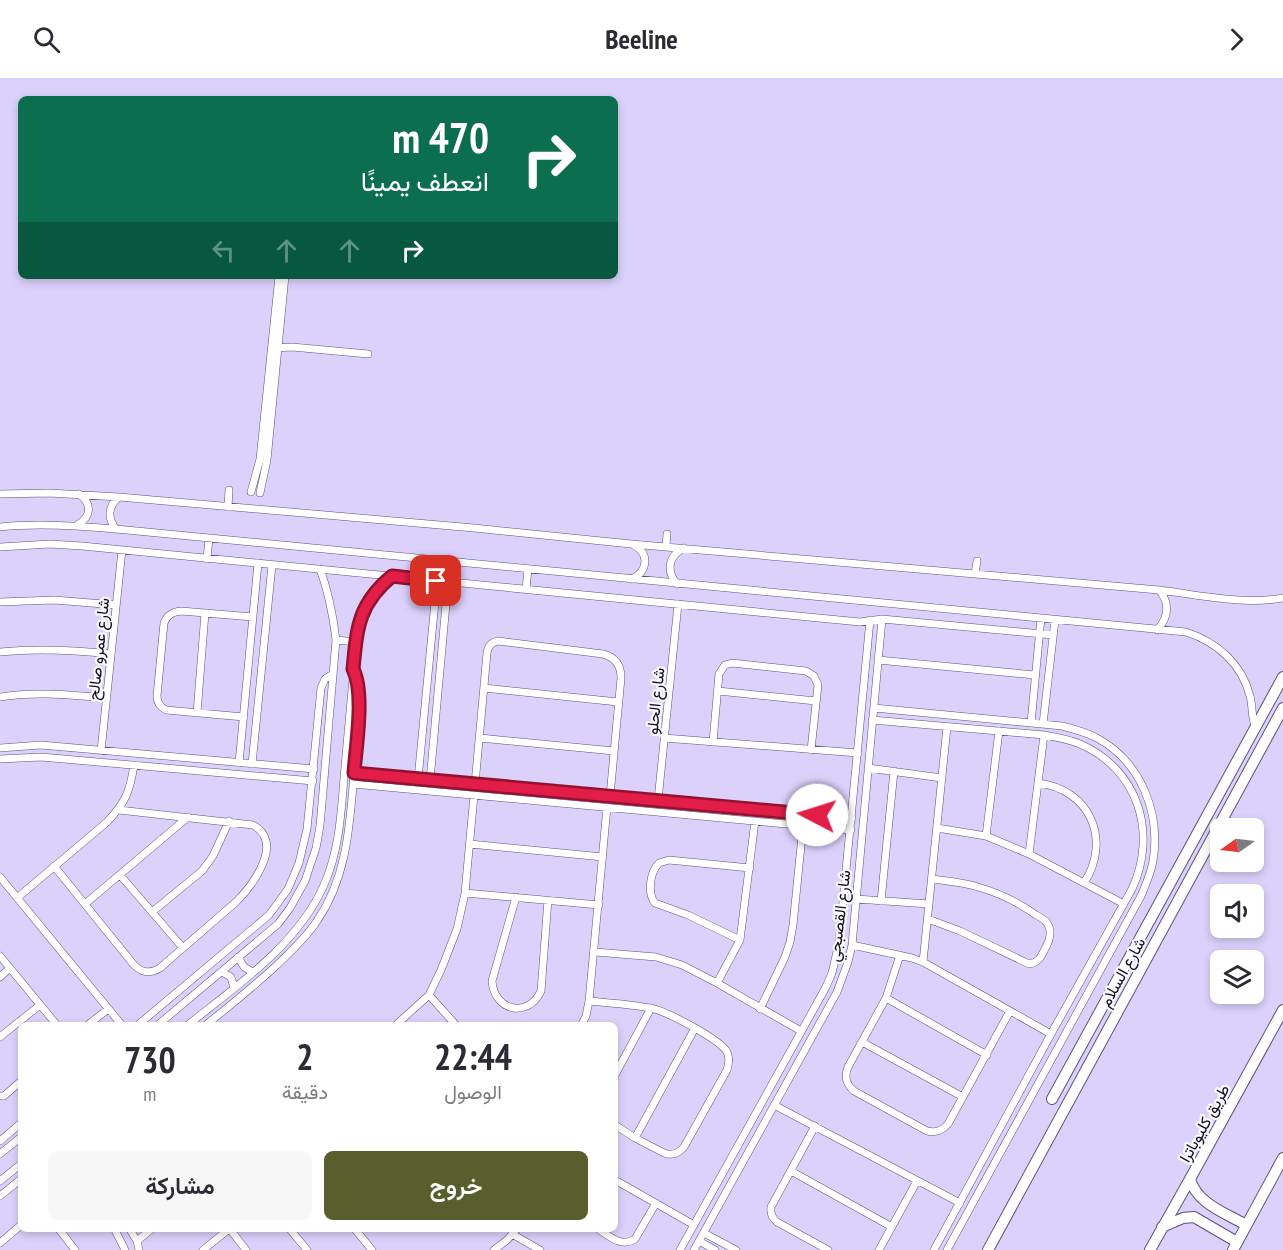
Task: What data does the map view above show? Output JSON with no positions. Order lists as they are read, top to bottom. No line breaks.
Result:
{"streets":{"main road":["شارع السلام","طريق كليوباترا"],"street":["شارع عمرو صالح","شارع الحلو","شارع القصبجي"]},"north":"left","page":{"header":"Beeline","turn":["470 m","انعطف يمينًا"],"eta":["22:44","الوصول","2","دقيقة","730","m"],"buttons":["خروج","مشاركة"]}}
